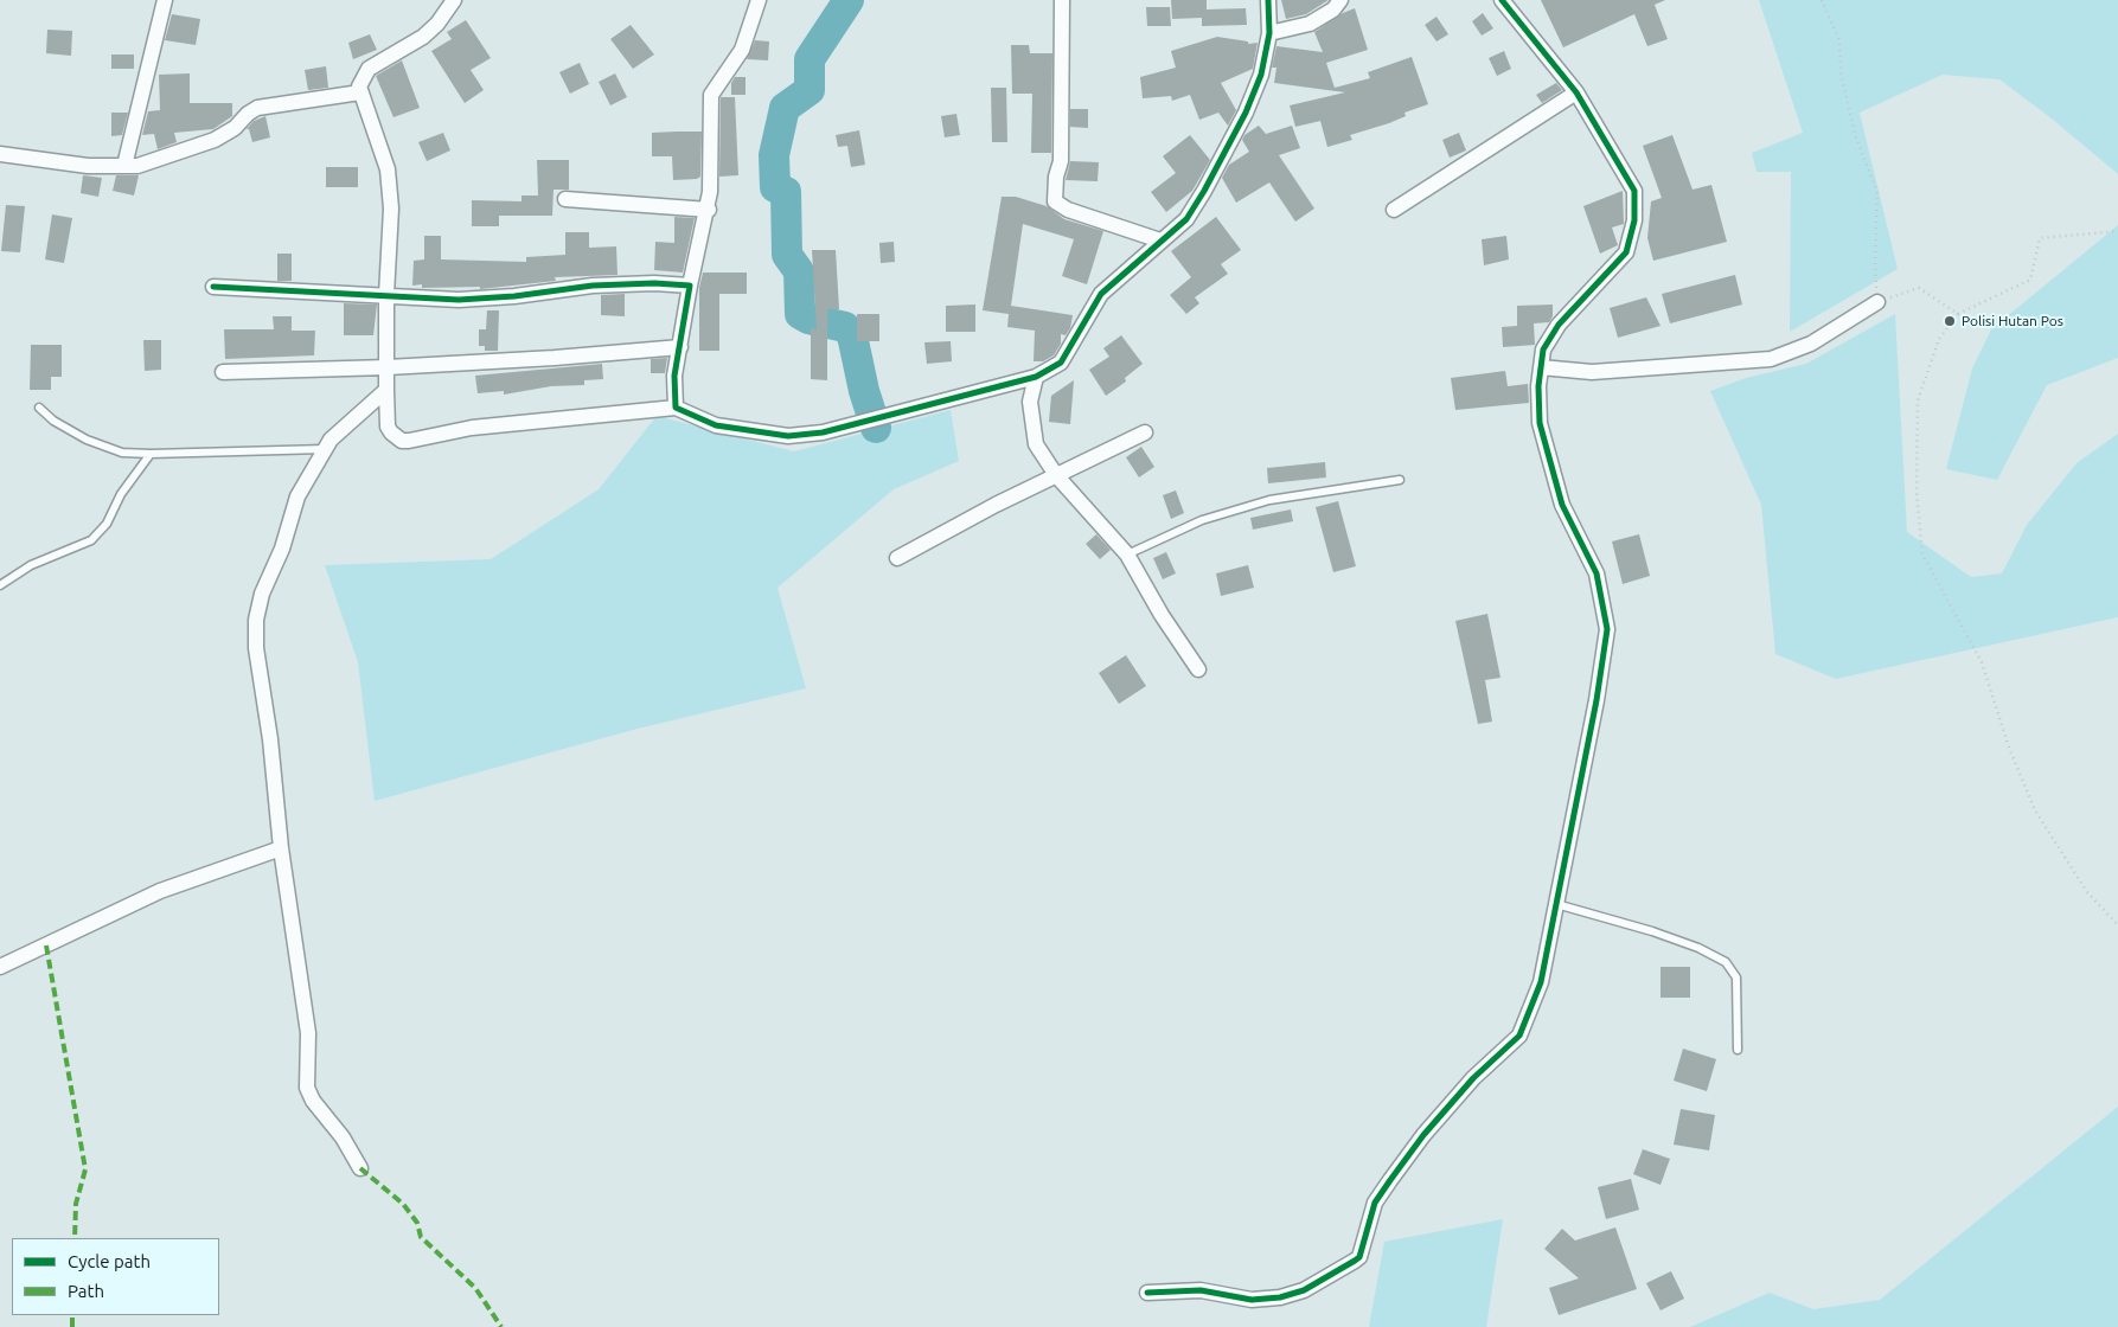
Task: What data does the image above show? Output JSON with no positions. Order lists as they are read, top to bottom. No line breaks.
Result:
{"places":["Polisi Hutan Pos"],"legend":["Cycle path","Path"]}
